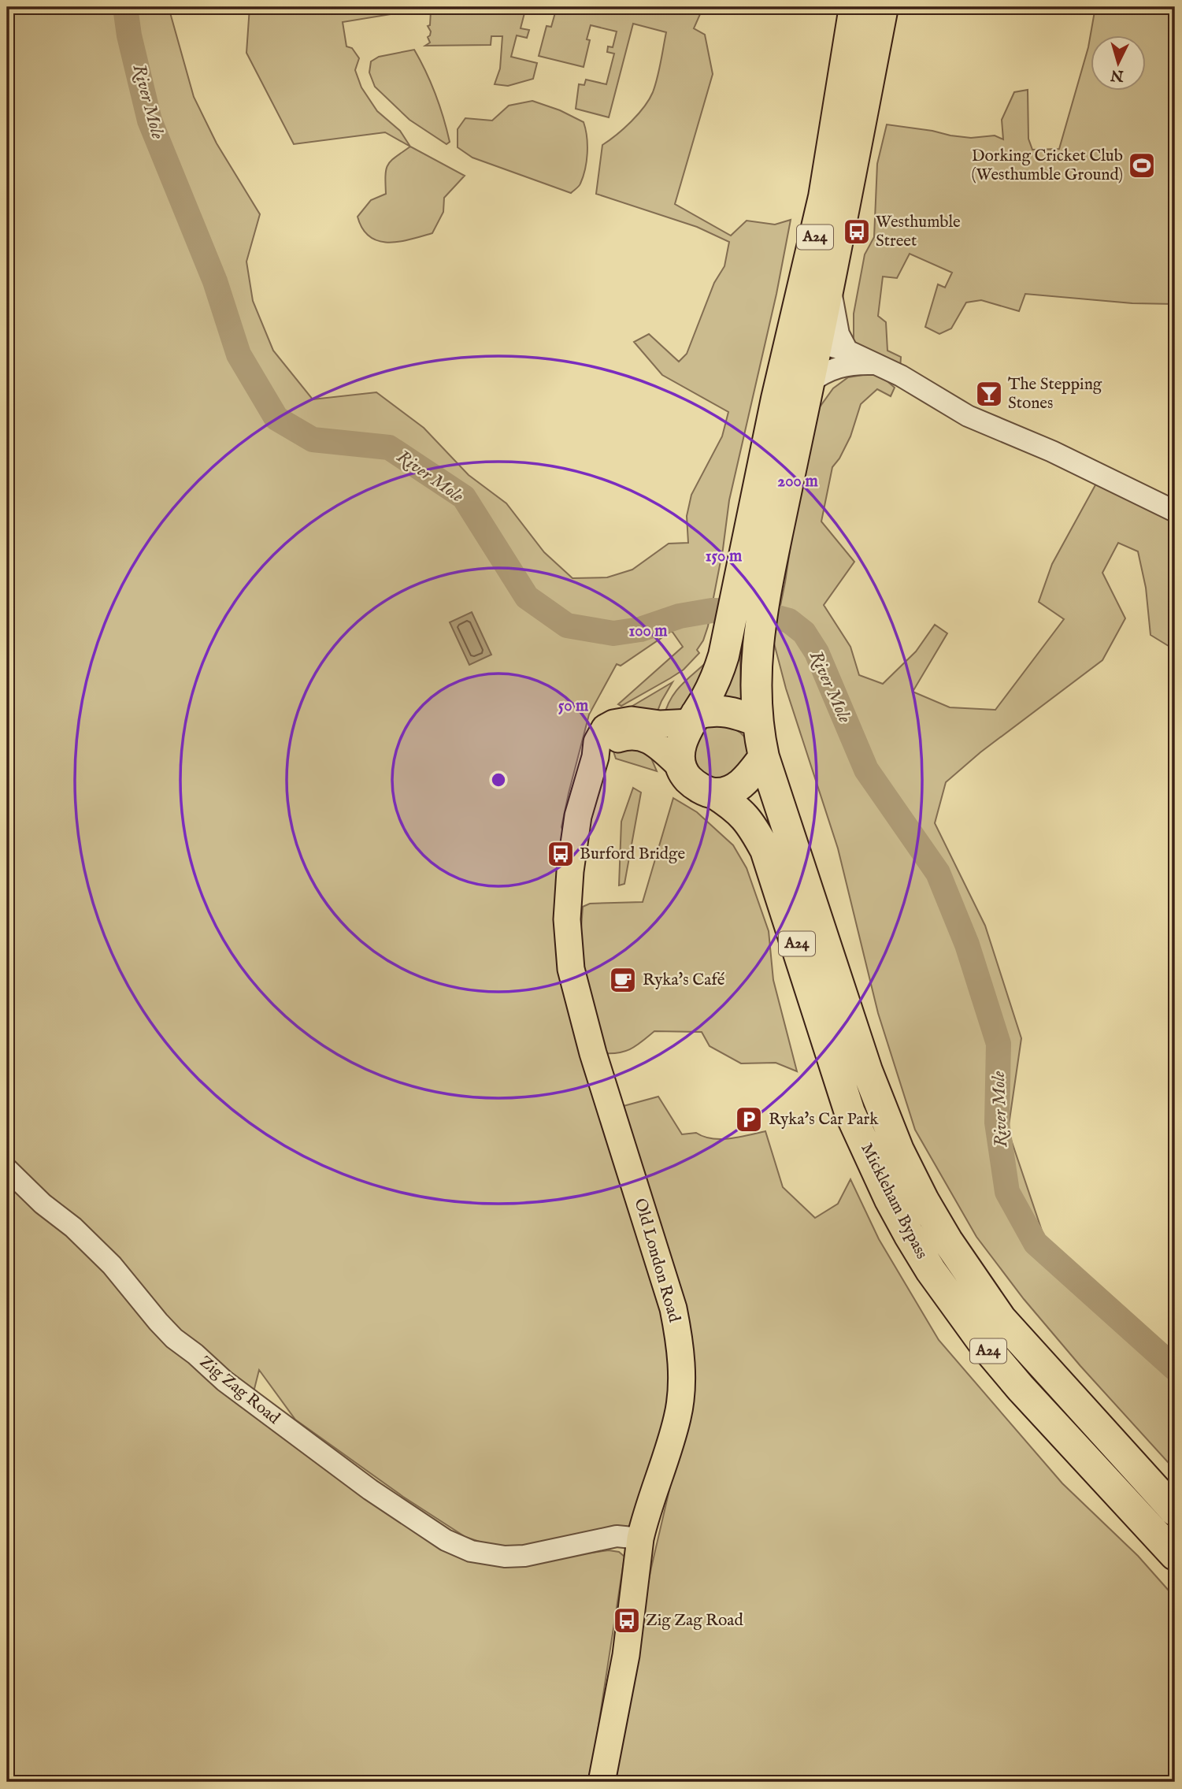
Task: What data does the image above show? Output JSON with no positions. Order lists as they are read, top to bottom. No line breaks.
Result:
{"streets":{"highway":["A24","Mickleham Bypass"],"main road":["Old London Road"],"street":["Zig Zag Road"]},"crossings":[["A24","Mickleham Bypass"],["Old London Road","Zig Zag Road"]],"water":["River Mole"],"places":{"sports":["Dorking Cricket Club (Westhumble Ground)"],"bus stop":["Westhumble Street","Burford Bridge","Zig Zag Road"],"bar":["The Stepping Stones"],"cafe":["Ryka's Café"],"parking":["Ryka's Car Park"]},"north":"bottom","rings":["200 m","150 m","100 m","50 m"]}
